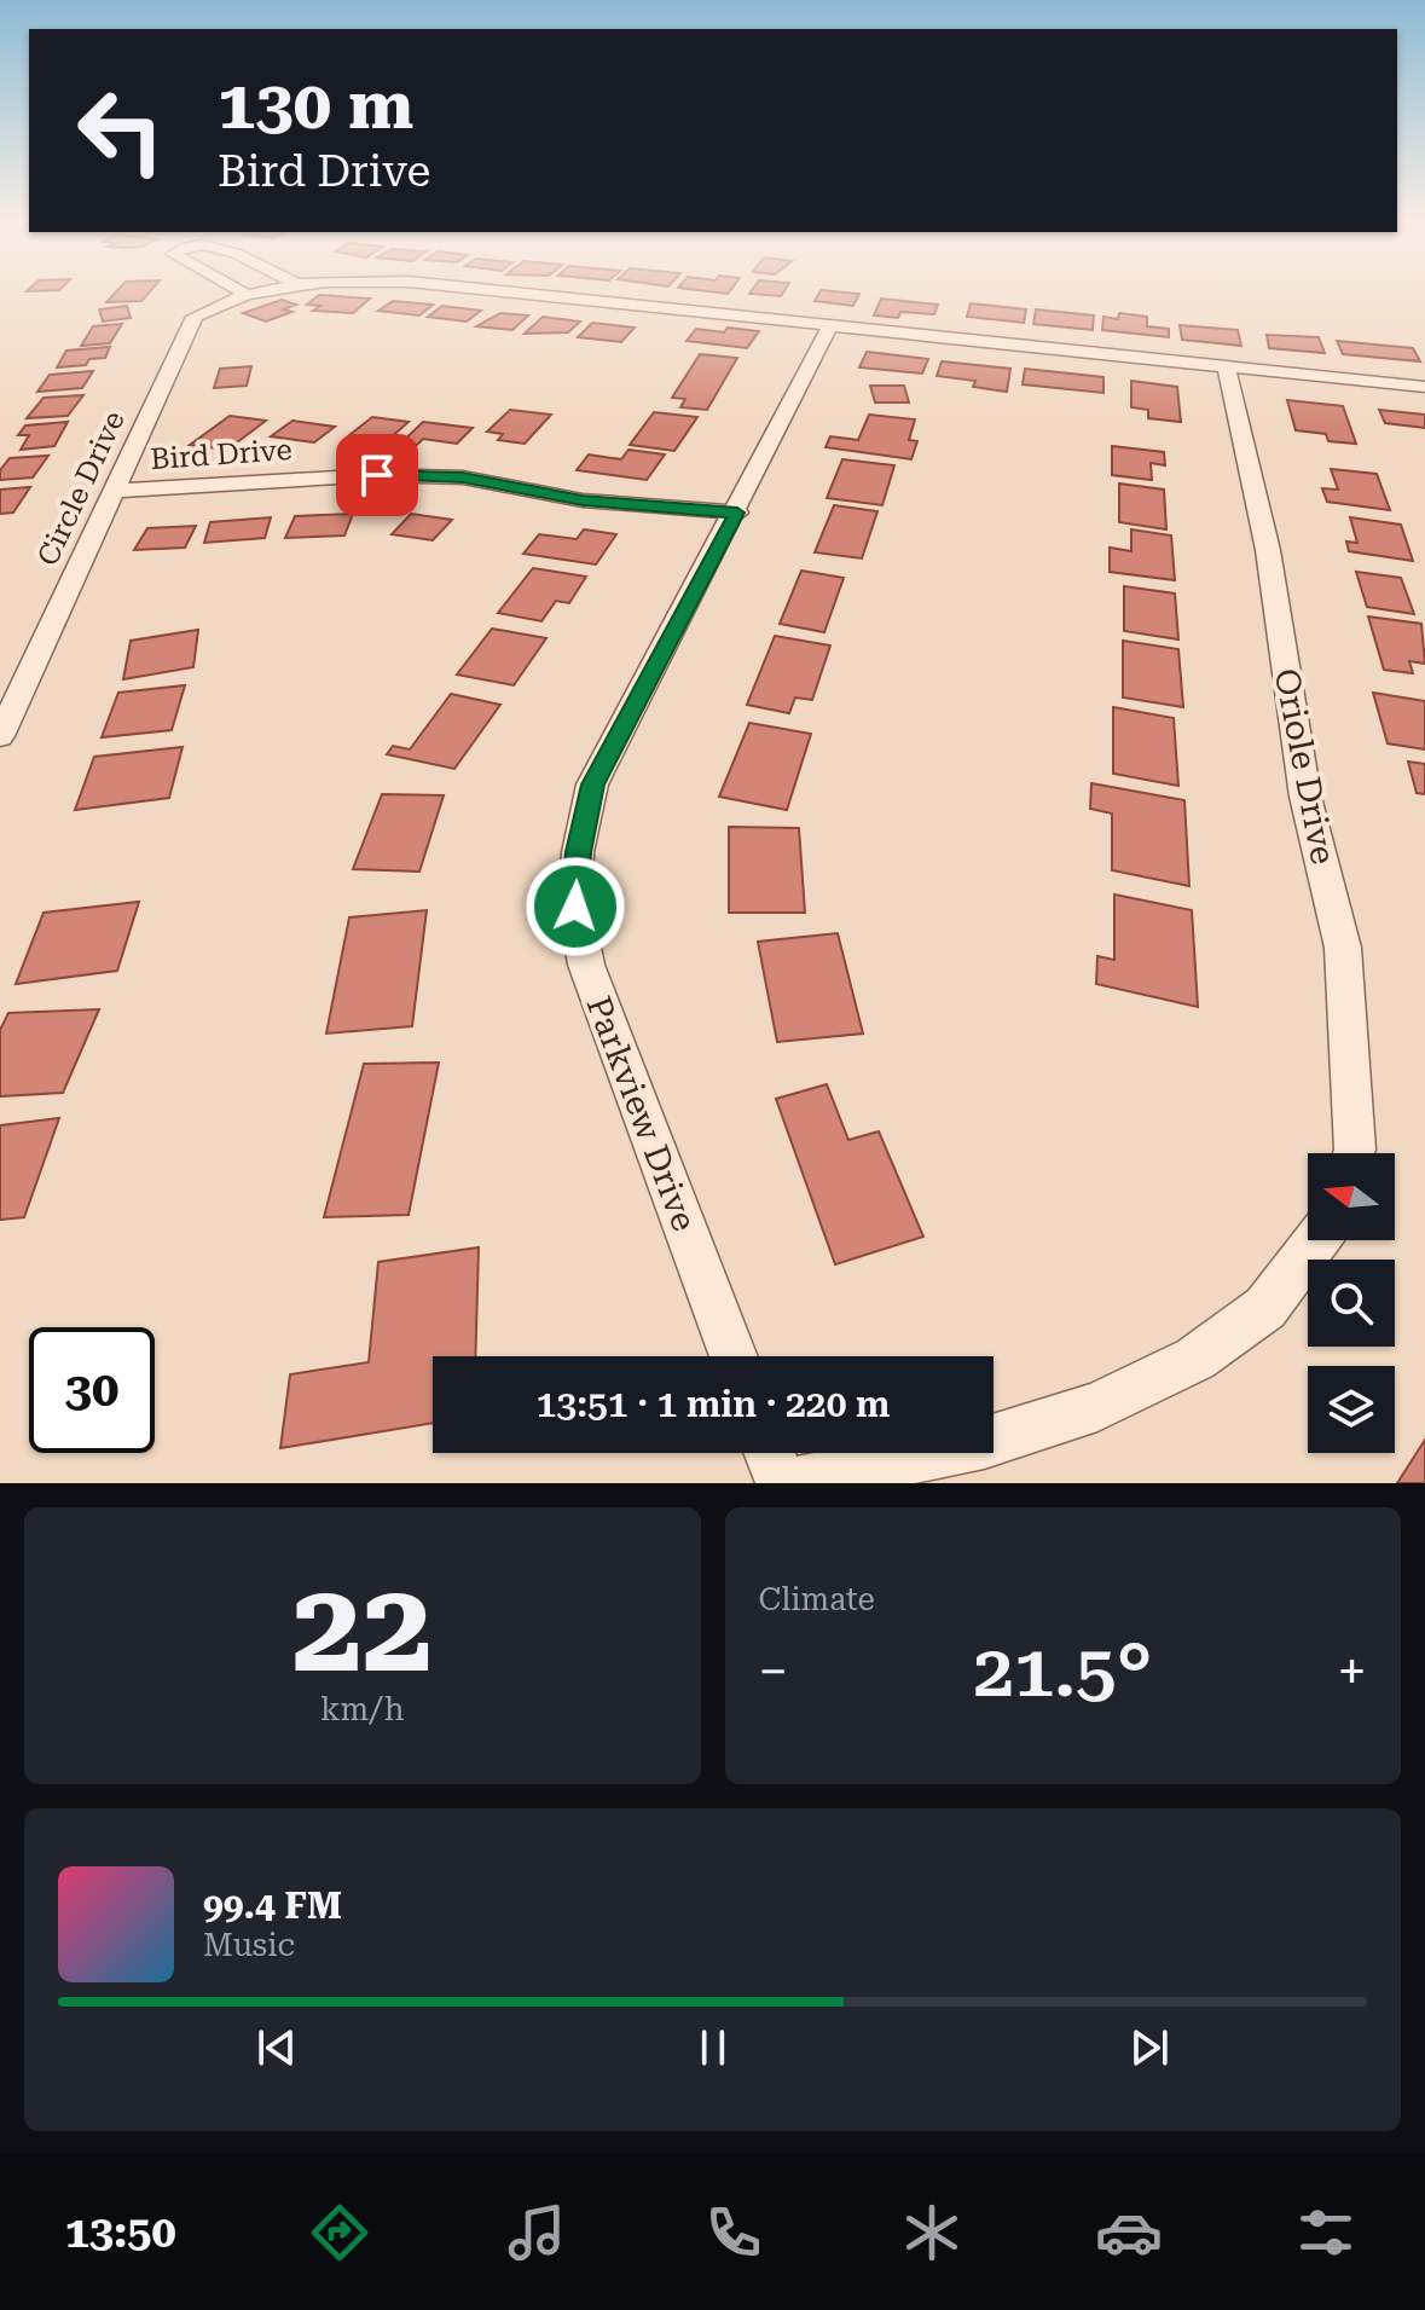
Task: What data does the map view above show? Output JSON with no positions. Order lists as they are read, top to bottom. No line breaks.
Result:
{"streets":{"street":["Bird Drive","Circle Drive","Oriole Drive","Parkview Drive"]},"crossings":[["Bird Drive","Circle Drive"],["Bird Drive","Parkview Drive"],["Circle Drive","Oriole Drive"],["Circle Drive","Parkview Drive"]],"north":"left","page":{"turn":["130 m","Bird Drive"],"limit":"30","trip":"13:51 · 1 min · 220 m","tile":[["22","km/h"],"Climate"],"heat":["−","21.5°","+"],"song":["99.4 FM","Music"],"tabs":"13:50"}}
